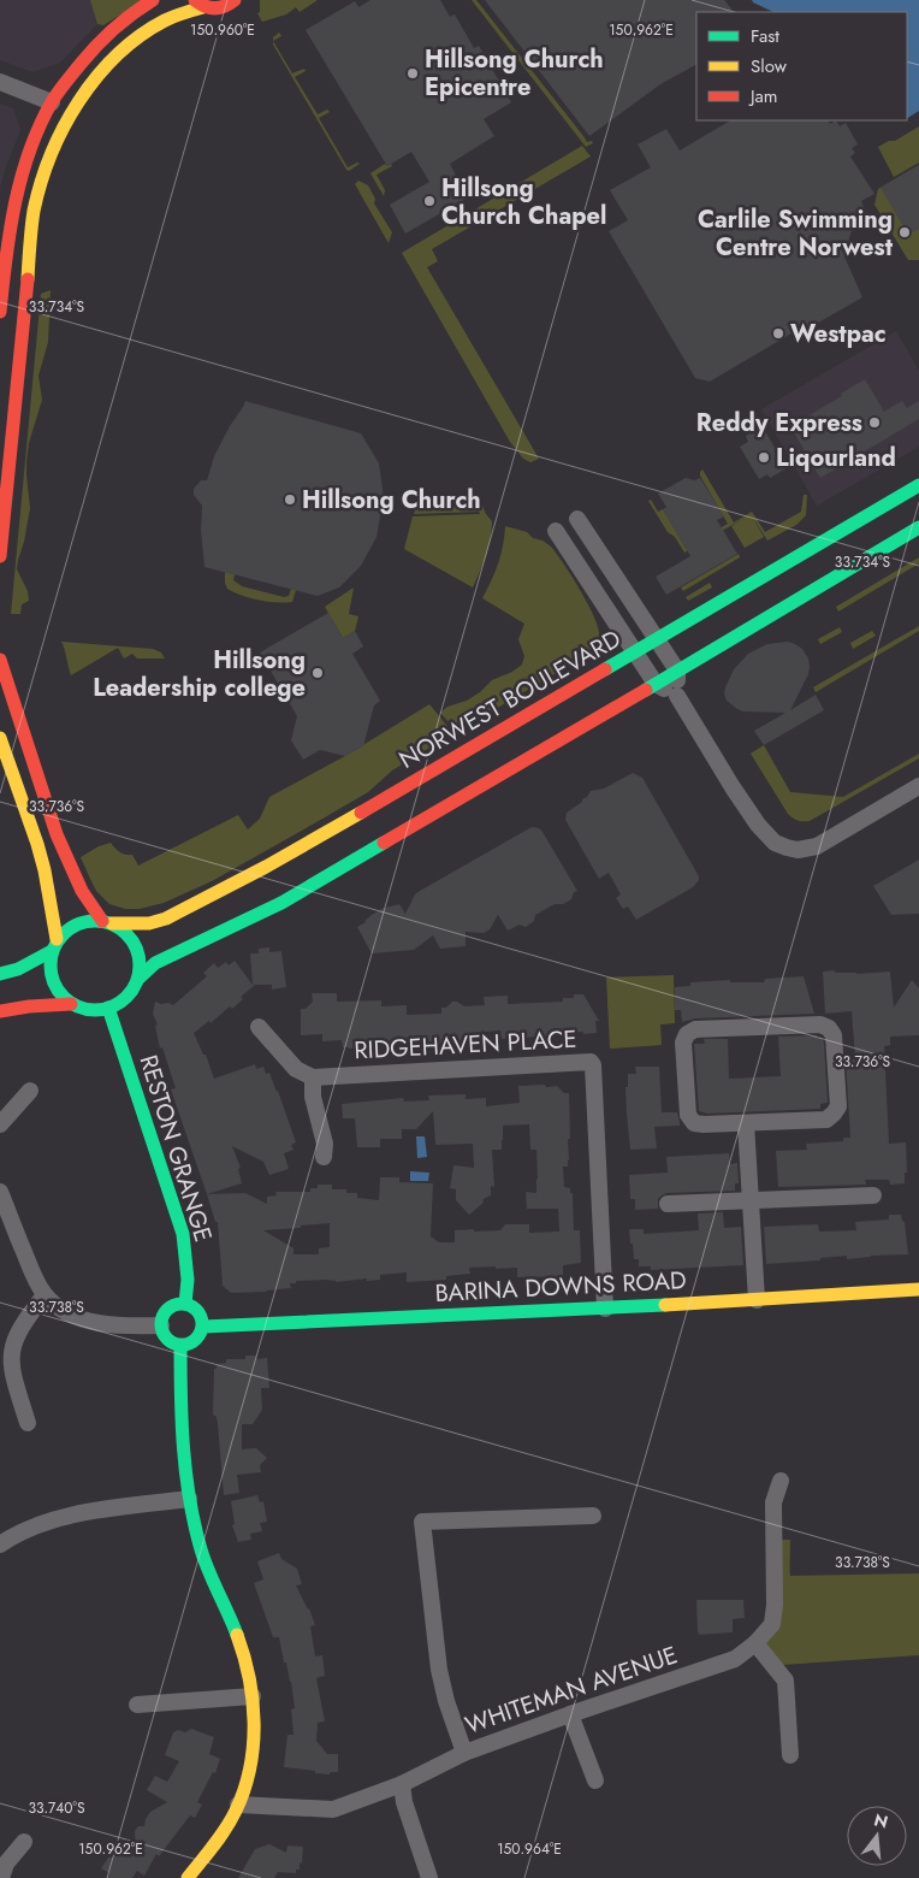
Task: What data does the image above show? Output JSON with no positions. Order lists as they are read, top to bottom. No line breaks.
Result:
{"streets":{"street":["NORWEST BOULEVARD","RIDGEHAVEN PLACE","RESTON GRANGE","BARINA DOWNS ROAD","WHITEMAN AVENUE"]},"crossings":[["NORWEST BOULEVARD","RESTON GRANGE"],["RIDGEHAVEN PLACE","BARINA DOWNS ROAD"],["RESTON GRANGE","BARINA DOWNS ROAD"]],"places":["Hillsong Church Epicentre","Hillsong Church Chapel","Carlile Swimming Centre Norwest","Westpac","Reddy Express","Liqourland","Hillsong Church","Hillsong Leadership college"],"legend":["Fast","Slow","Jam"],"north":"top","coordinates":["150.960°E","150.962°E","33.734°S","33.736°S","33.738°S","33.740°S","150.964°E"]}
